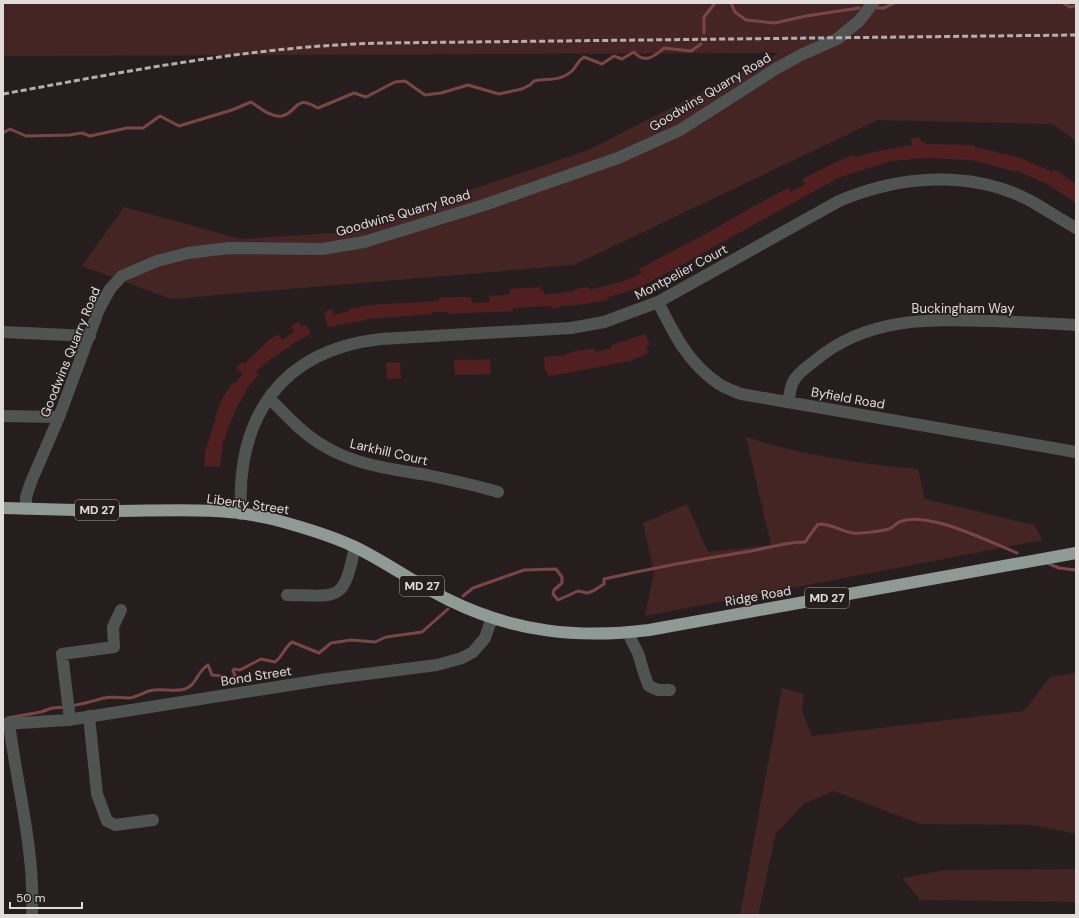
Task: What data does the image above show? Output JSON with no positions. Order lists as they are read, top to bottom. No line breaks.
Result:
{"streets":{"highway":["Liberty Street","MD 27","Ridge Road"],"street":["Goodwins Quarry Road","Montpelier Court","Buckingham Way","Byfield Road","Larkhill Court","Bond Street"]},"crossings":[["Goodwins Quarry Road","Liberty Street"],["Montpelier Court","Byfield Road"],["Montpelier Court","Larkhill Court"],["Montpelier Court","Liberty Street"],["Buckingham Way","Byfield Road"],["Liberty Street","Ridge Road"],["Liberty Street","Bond Street"],["Ridge Road","Bond Street"]],"scale_bar":"50 m"}
